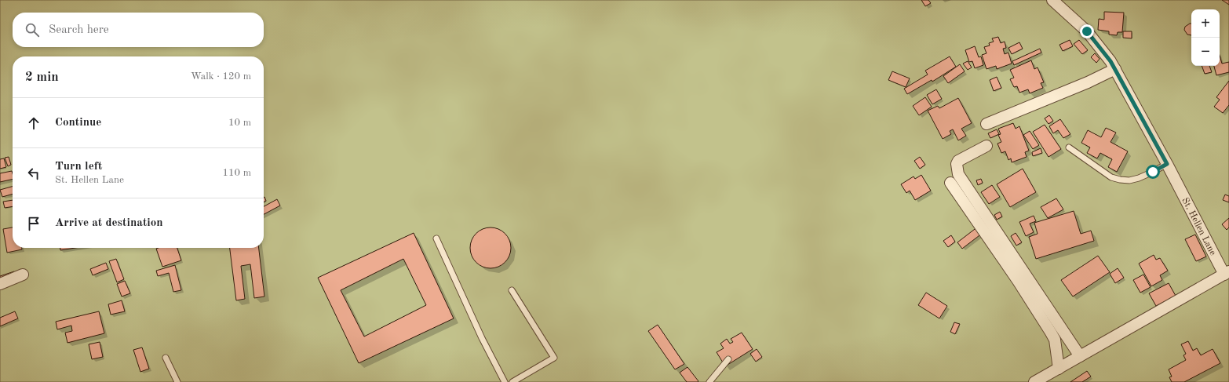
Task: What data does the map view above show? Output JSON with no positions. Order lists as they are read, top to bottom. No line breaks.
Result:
{"streets":{"street":["St. Hellen Lane"]},"page":{"map_buttons":["+","−"],"search":"Search here","heading":["2 min","Walk · 120 m"],"list":[["Continue","10 m"],["Turn left","St. Hellen Lane","110 m"],"Arrive at destination"]}}
